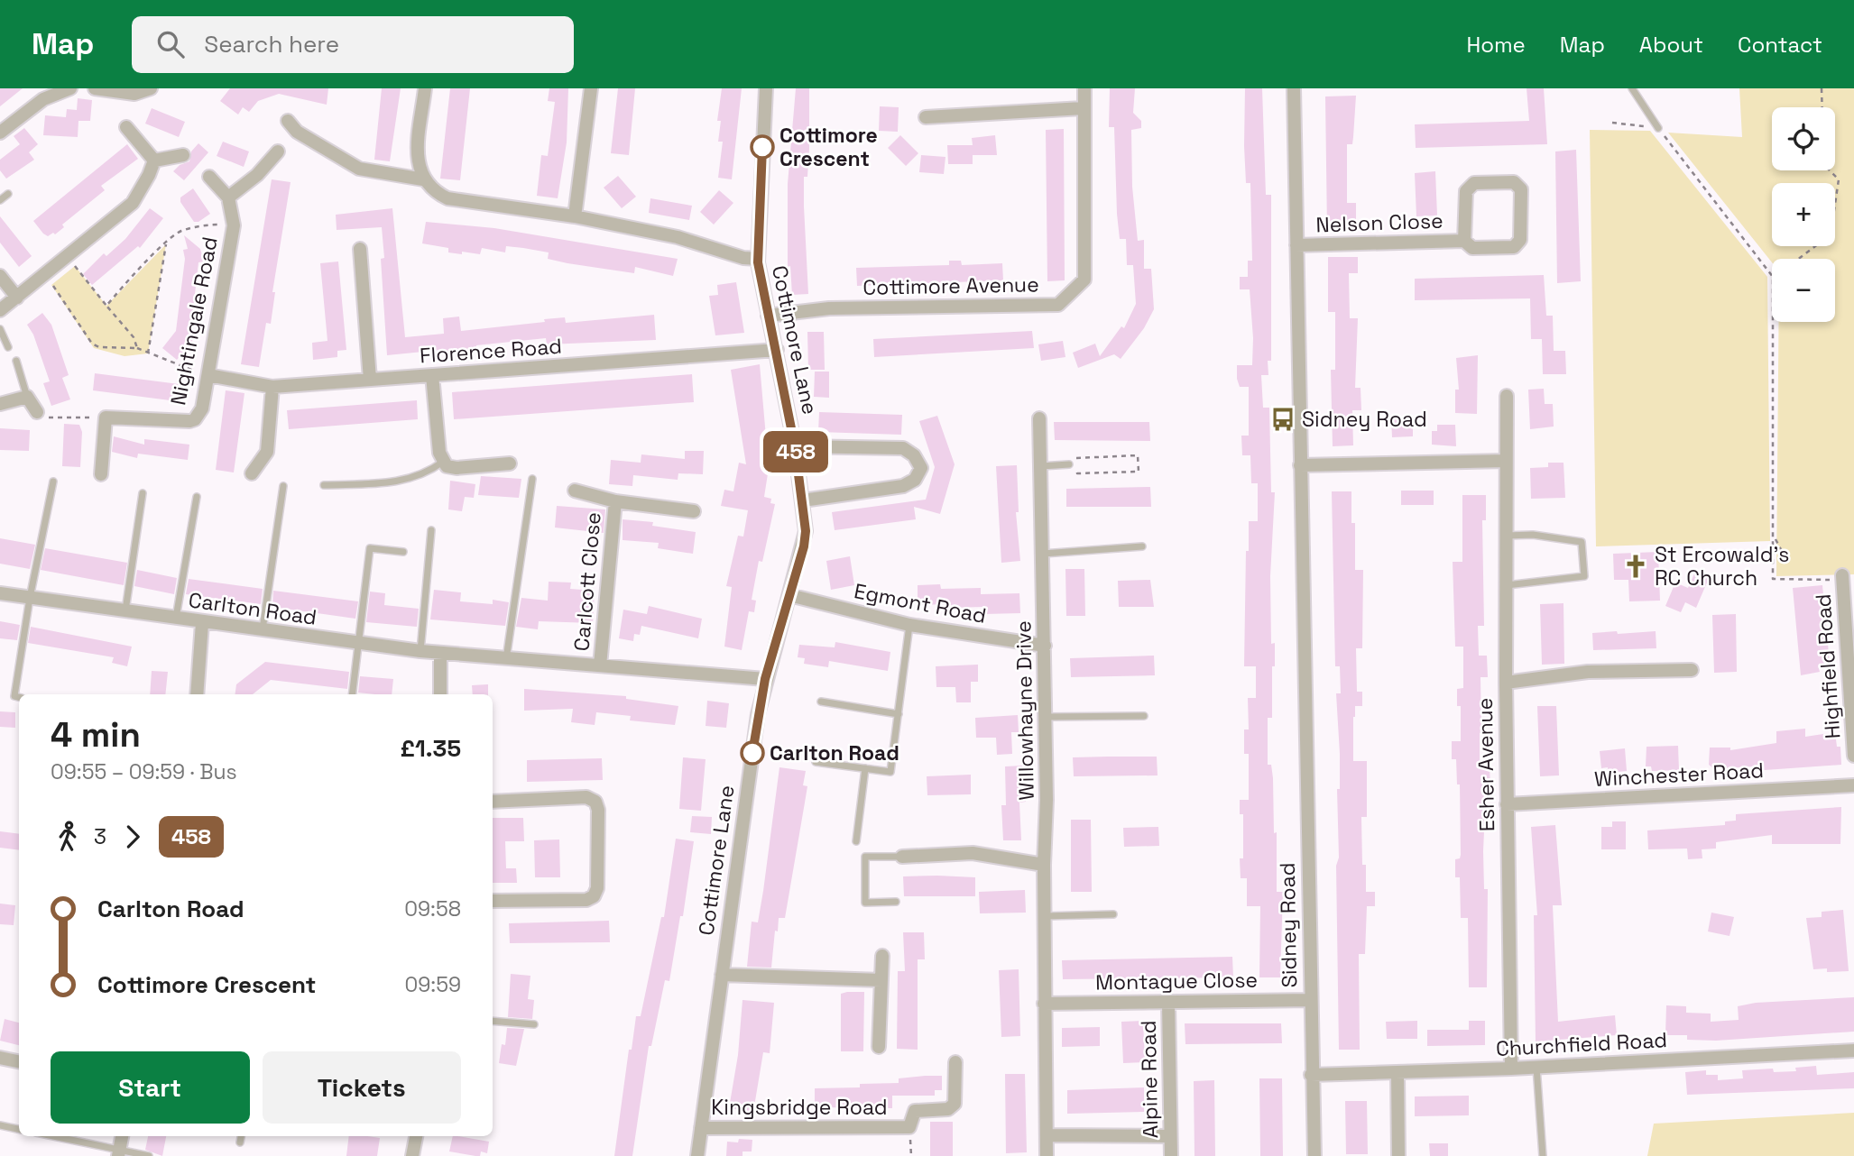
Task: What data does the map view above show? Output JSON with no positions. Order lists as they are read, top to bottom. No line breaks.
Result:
{"streets":{"street":["Nelson Close","Cottimore Avenue","Nightingale Road","Cottimore Lane","Florence Road","Carlcott Close","Egmont Road","Carlton Road","Highfield Road","Willowhayne Drive","Esher Avenue","Winchester Road","Sidney Road","Montague Close","Churchfield Road","Alpine Road","Kingsbridge Road"]},"crossings":[["Nelson Close","Sidney Road"],["Cottimore Avenue","Cottimore Lane"],["Nightingale Road","Florence Road"],["Cottimore Lane","Florence Road"],["Cottimore Lane","Egmont Road"],["Cottimore Lane","Carlton Road"],["Cottimore Lane","Kingsbridge Road"],["Carlcott Close","Carlton Road"],["Egmont Road","Willowhayne Drive"],["Willowhayne Drive","Montague Close"],["Esher Avenue","Winchester Road"],["Esher Avenue","Churchfield Road"],["Sidney Road","Montague Close"],["Sidney Road","Churchfield Road"],["Montague Close","Alpine Road"]],"places":{"other":["Cottimore Crescent","Carlton Road"],"bus stop":["Sidney Road"],"church":["St Ercowald's RC Church"]},"lines":["bus line 458"],"page":{"header":"Map","search":"Search here","nav":["Home","Map","About","Contact"],"on_map":"458","map_buttons":["+","−"],"heading":["4 min","09:55 – 09:59 · Bus","£1.35"],"legs":["3","458"],"list":[{"name":"Carlton Road","value":"09:58"},{"name":"Cottimore Crescent","value":"09:59"}],"buttons":["Start","Tickets"]}}
